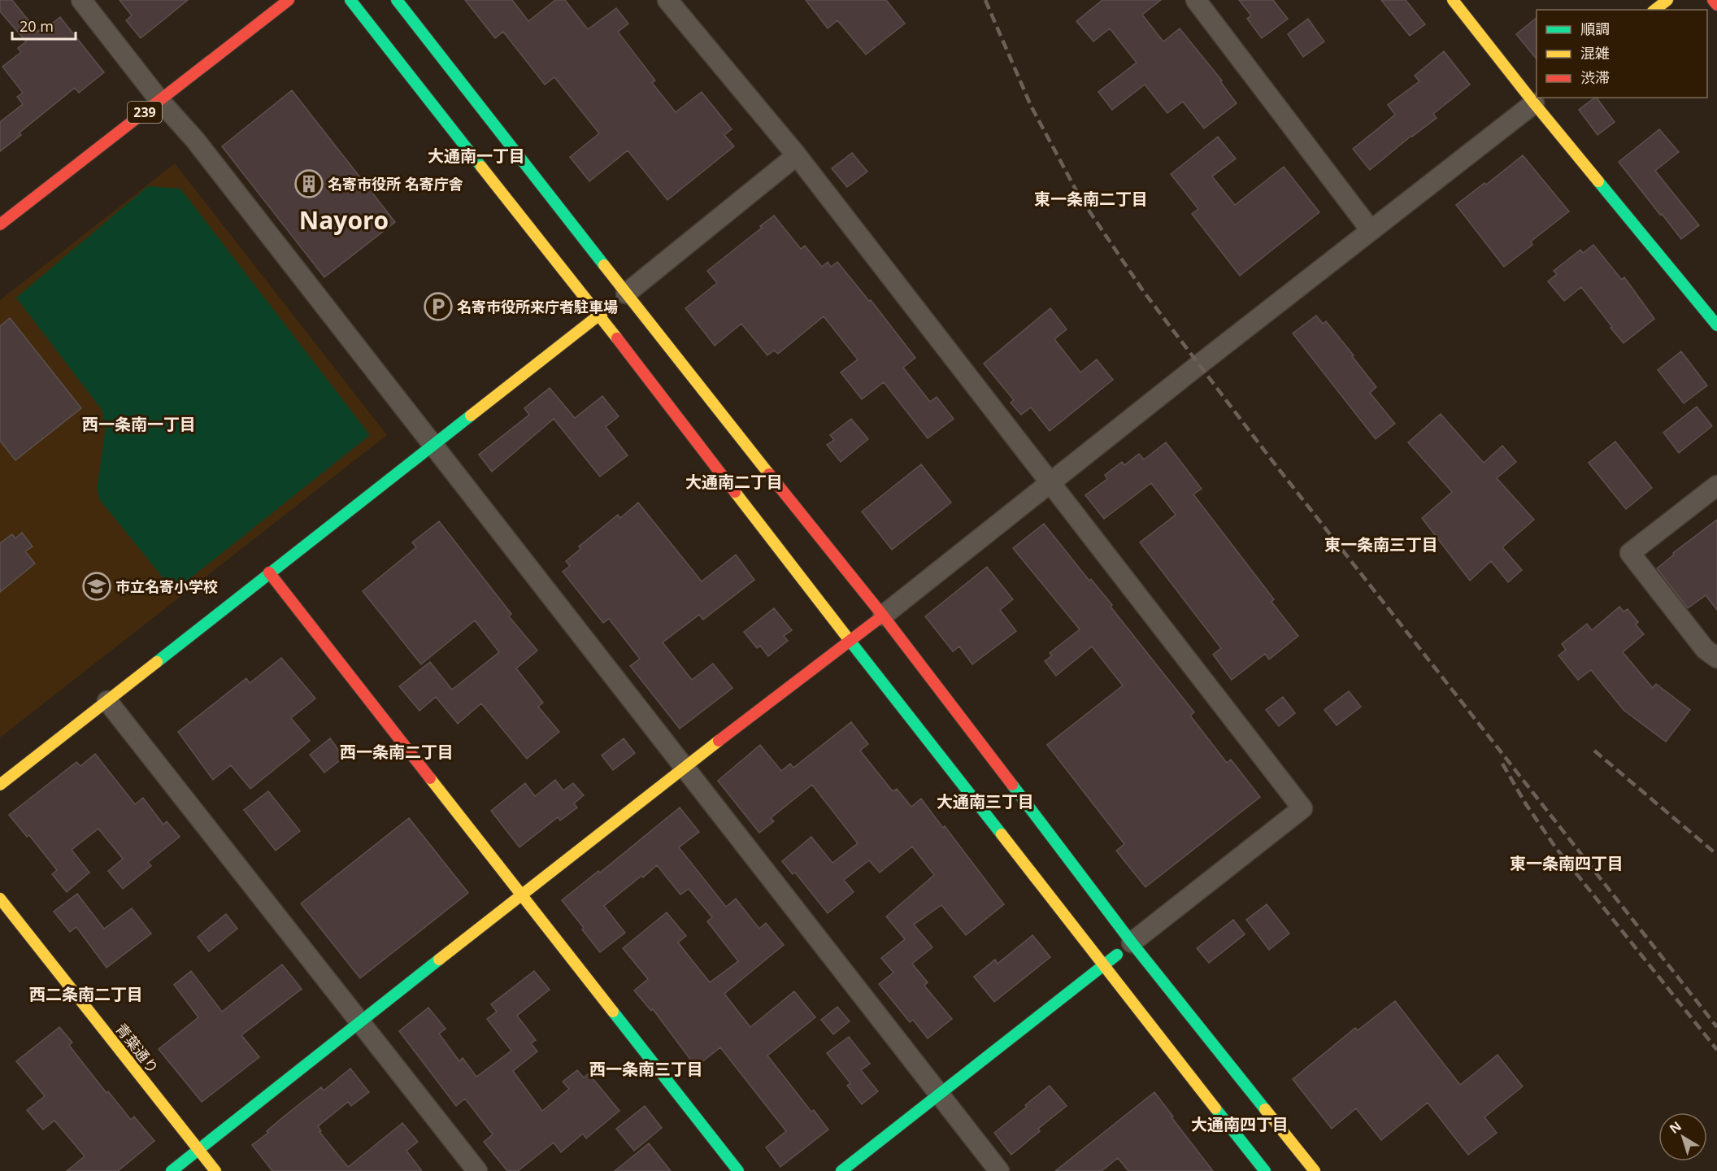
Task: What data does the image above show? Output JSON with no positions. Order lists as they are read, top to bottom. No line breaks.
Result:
{"streets":{"main road":["239","青葉通り"]},"districts":["大通南一丁目","東一条南二丁目","Nayoro","西一条南一丁目","大通南二丁目","東一条南三丁目","西一条南二丁目","大通南三丁目","東一条南四丁目","西二条南二丁目","西一条南三丁目","大通南四丁目"],"places":{"building":["名寄市役所 名寄庁舎"],"parking":["名寄市役所来庁者駐車場"],"school or university":["市立名寄小学校"]},"legend":["順調","混雑","渋滞"],"scale_bar":"20 m","north":"top left"}
